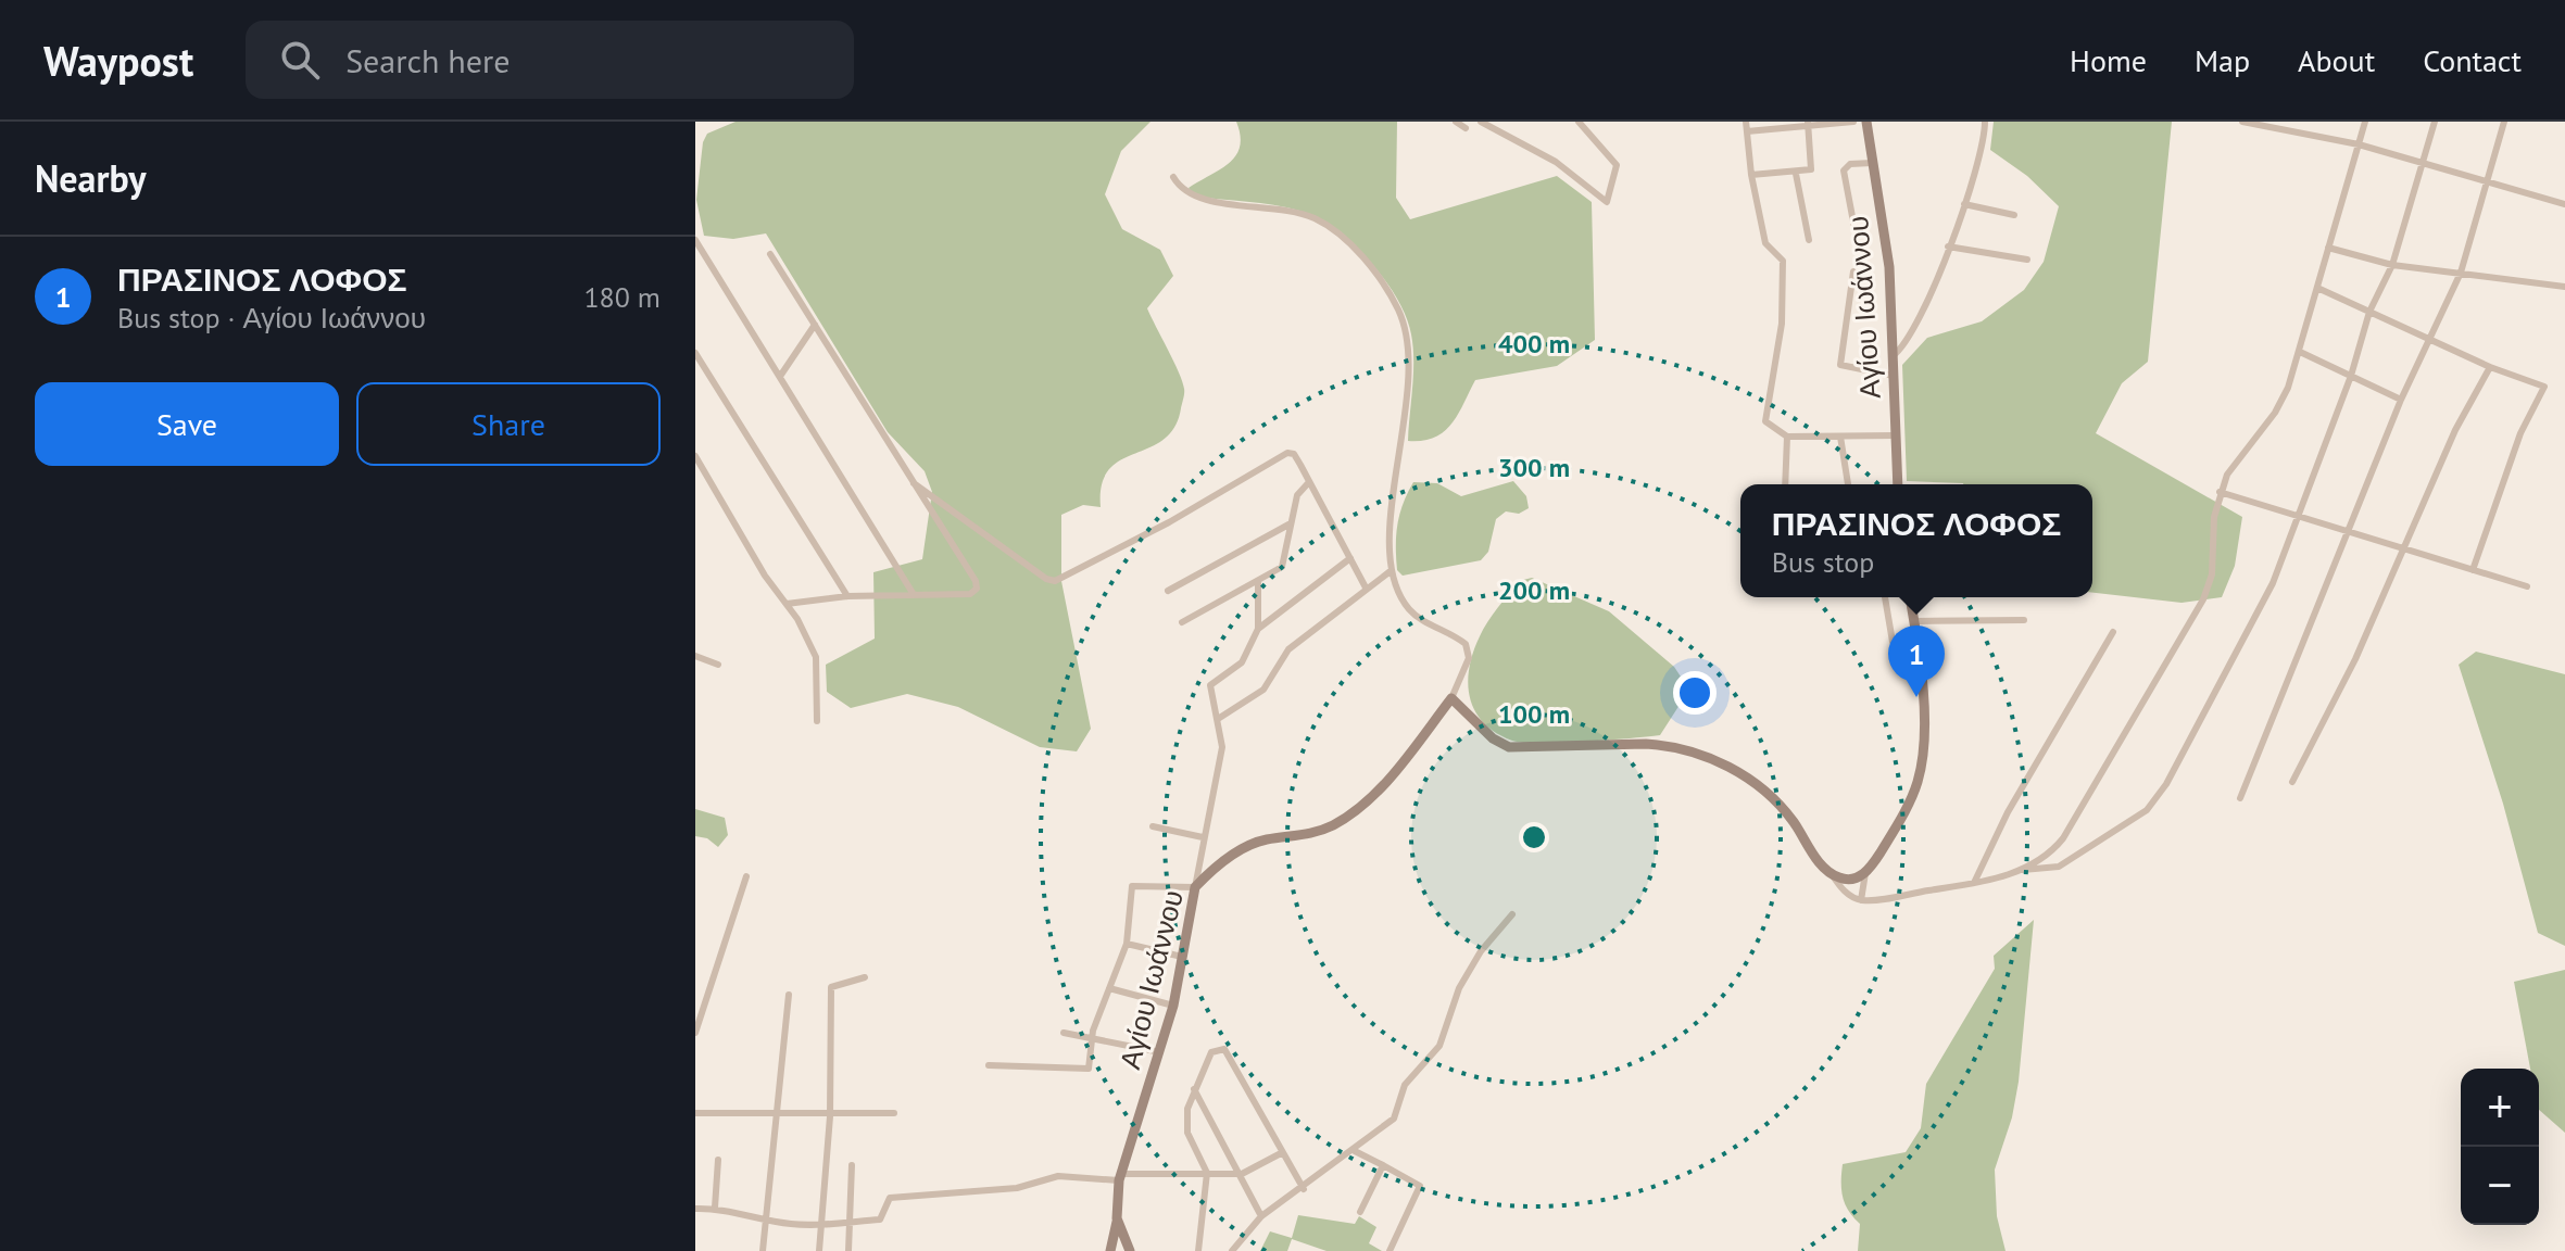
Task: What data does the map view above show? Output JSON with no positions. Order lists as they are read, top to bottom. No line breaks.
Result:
{"streets":{"street":["Αγίου Ιωάννου"]},"page":{"header":"Waypost","search":"Search here","nav":["Home","Map","About","Contact"],"heading":"Nearby","list":[{"mark":"1","name":"ΠΡΑΣΙΝΟΣ ΛΟΦΟΣ","note":"Bus stop · Αγίου Ιωάννου","value":"180 m"}],"buttons":["Save","Share"],"popup":["ΠΡΑΣΙΝΟΣ ΛΟΦΟΣ","Bus stop"],"pins":"1","map_buttons":["+","−"]},"rings":["400 m","300 m","200 m","100 m"]}
